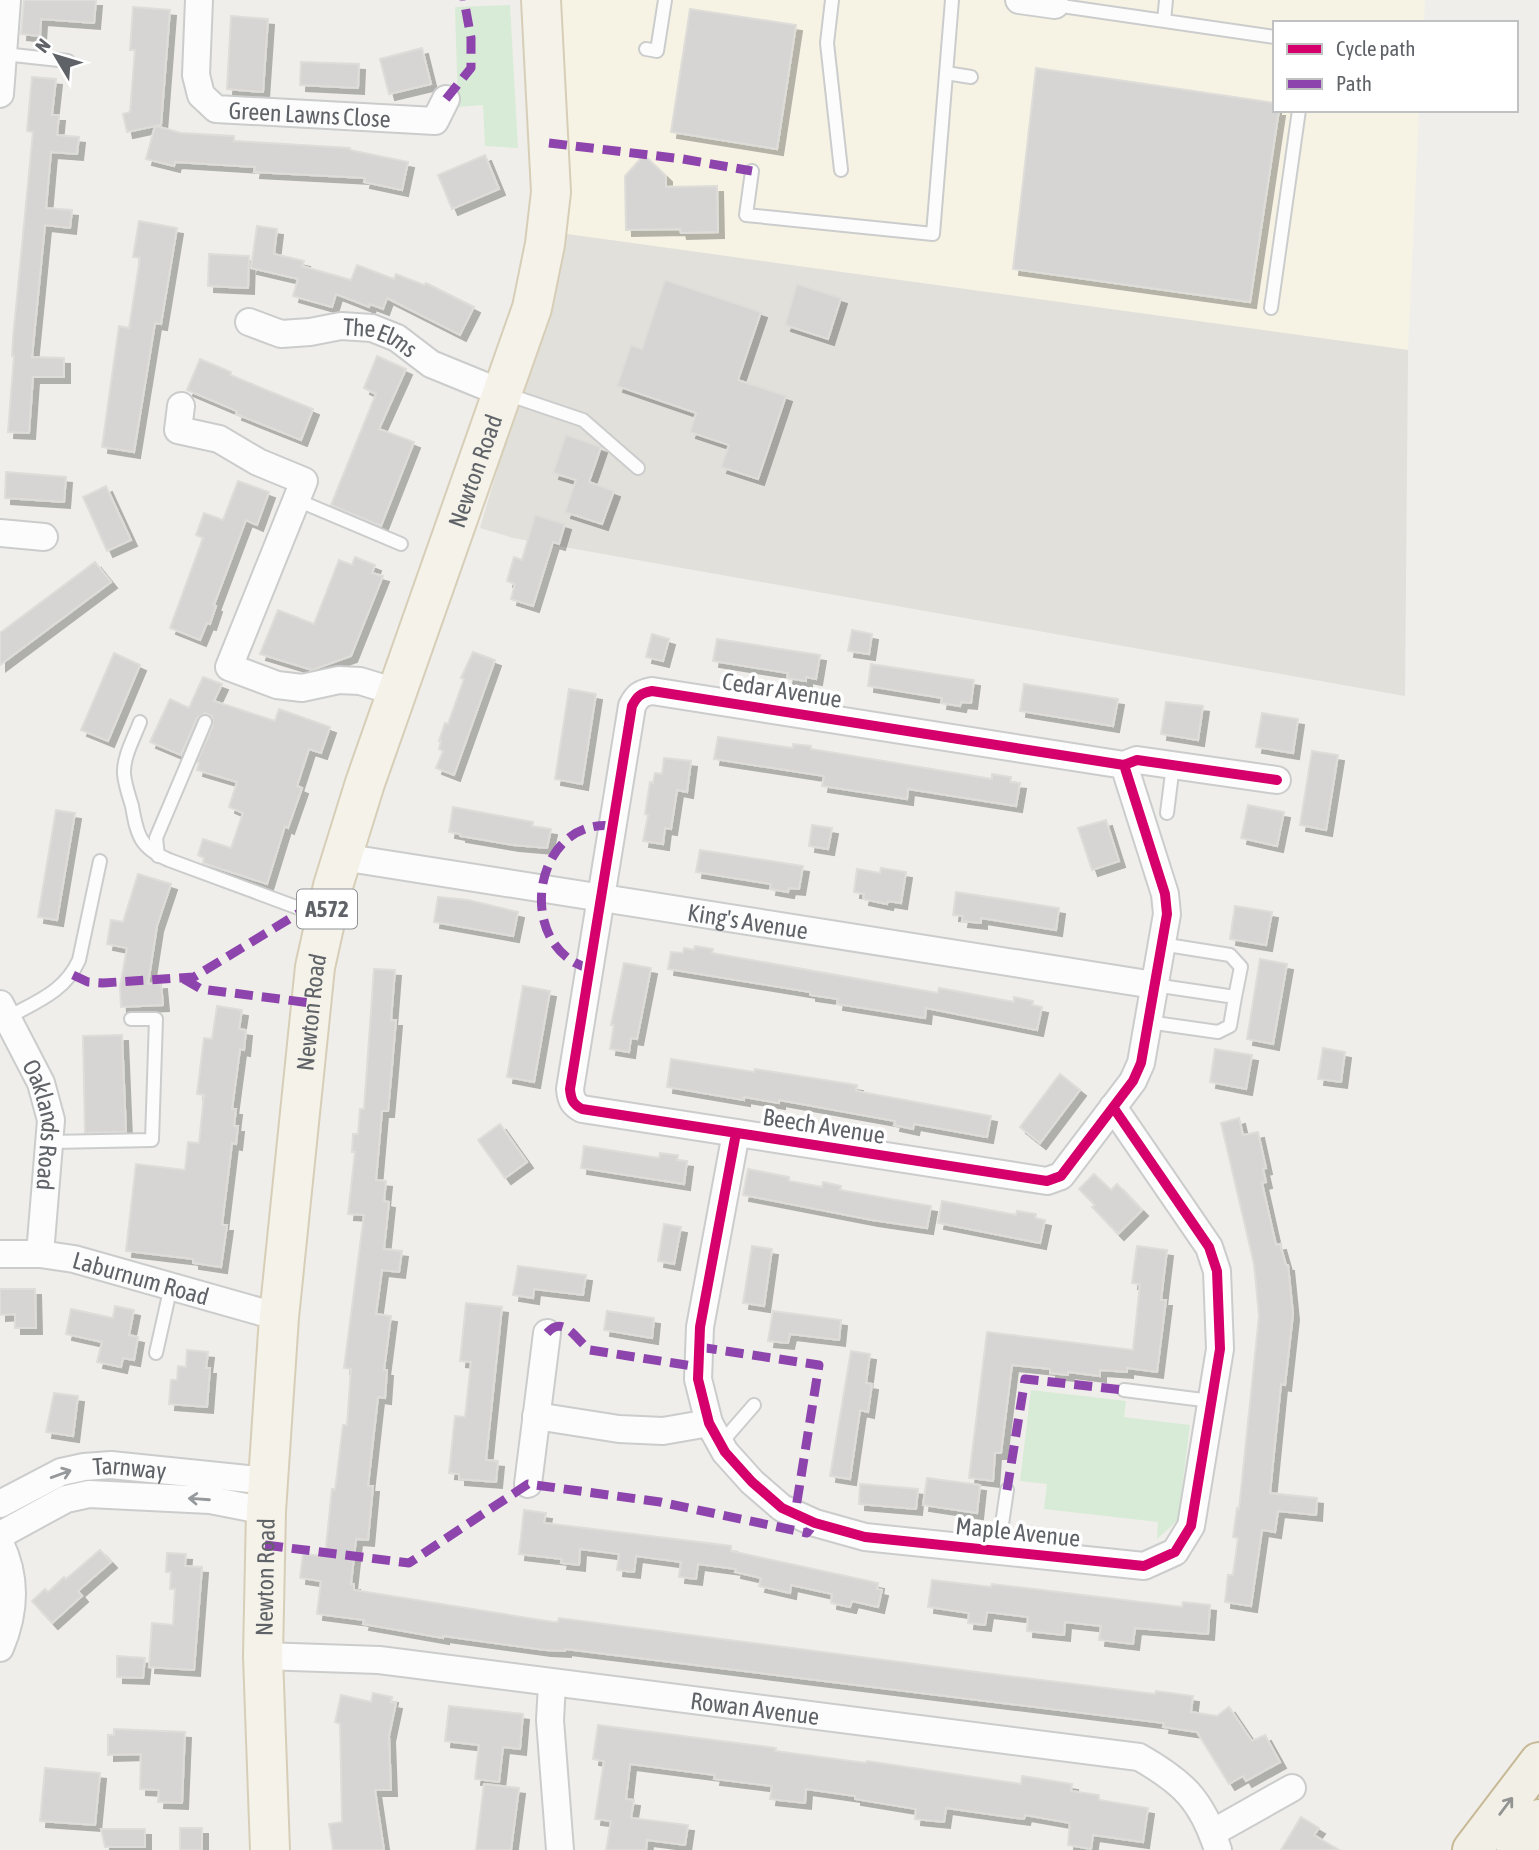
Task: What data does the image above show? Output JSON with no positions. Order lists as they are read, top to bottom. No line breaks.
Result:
{"streets":{"main road":["Newton Road","A572"],"street":["Green Lawns Close","The Elms","Cedar Avenue","King's Avenue","Oaklands Road","Beech Avenue","Laburnum Road","Tarnway","Maple Avenue","Rowan Avenue"]},"crossings":[["The Elms","Newton Road"],["Newton Road","King's Avenue"],["Newton Road","Laburnum Road"],["Newton Road","Tarnway"],["Newton Road","Rowan Avenue"],["Cedar Avenue","King's Avenue"],["Cedar Avenue","Beech Avenue"],["King's Avenue","Beech Avenue"],["Oaklands Road","Laburnum Road"],["Beech Avenue","Maple Avenue"]],"legend":["Cycle path","Path"],"north":"top left"}
